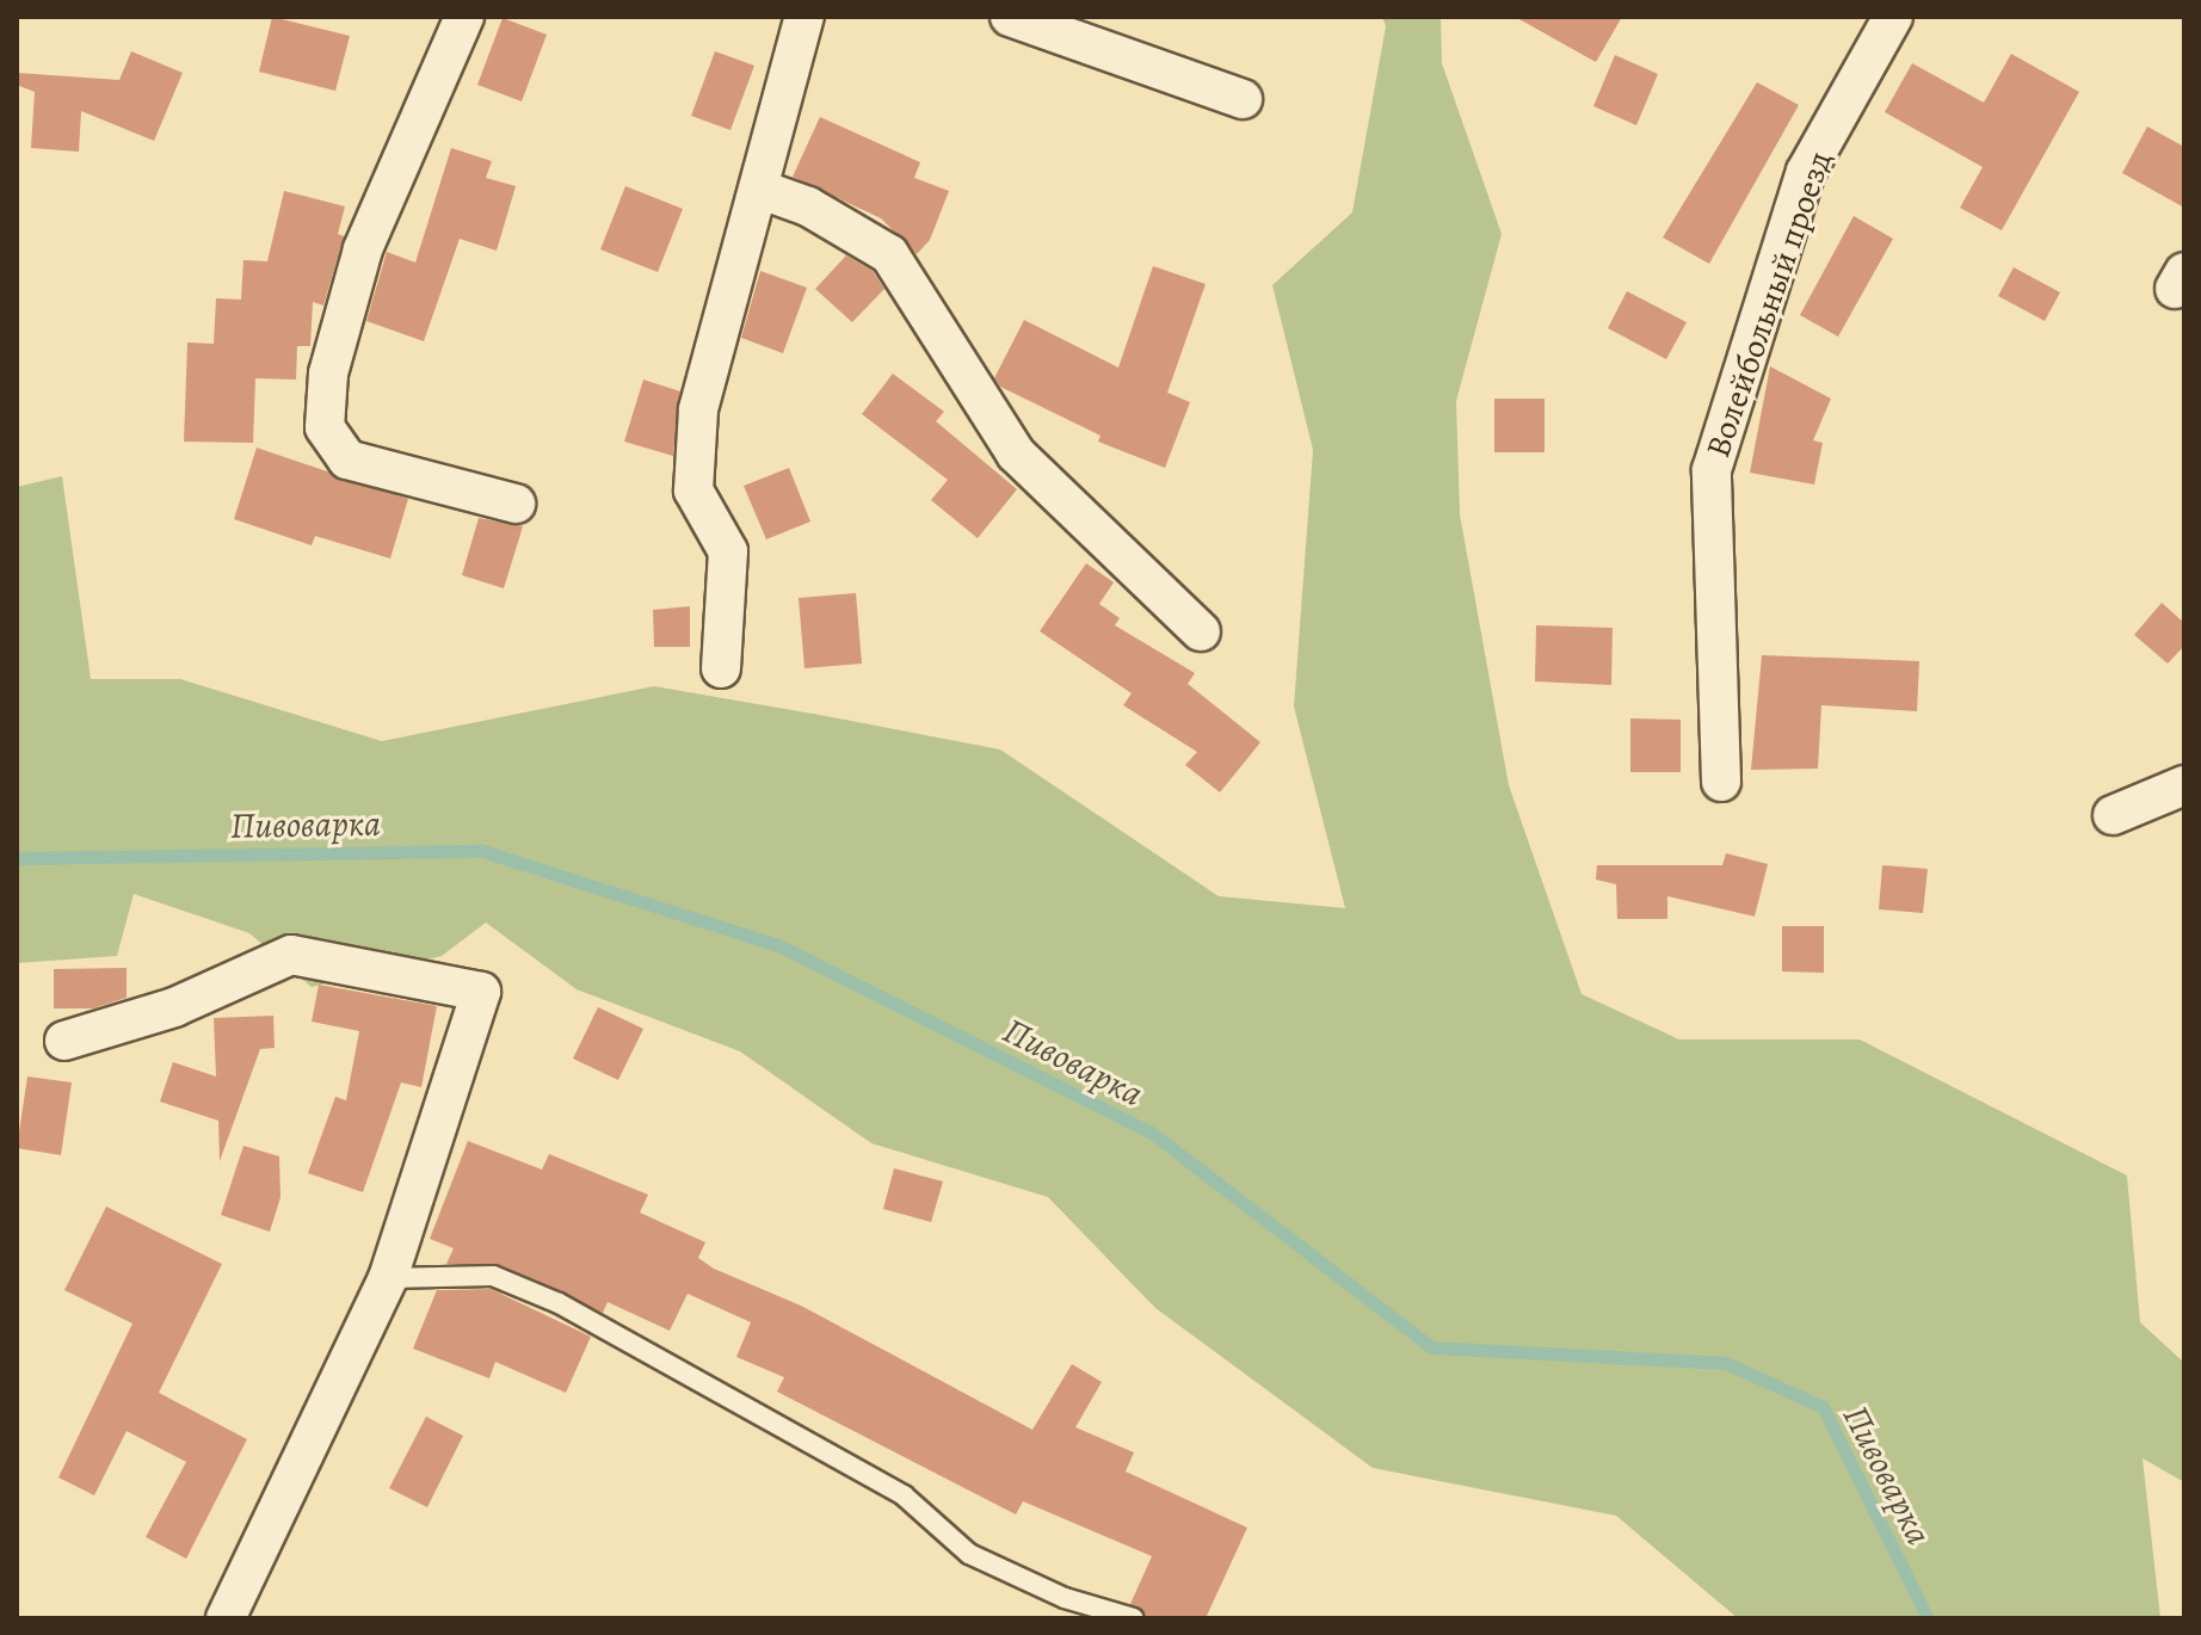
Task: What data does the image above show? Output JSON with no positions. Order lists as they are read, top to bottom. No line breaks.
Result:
{"streets":{"street":["Волейбольный проезд"]},"water":["Пивоварка"]}
